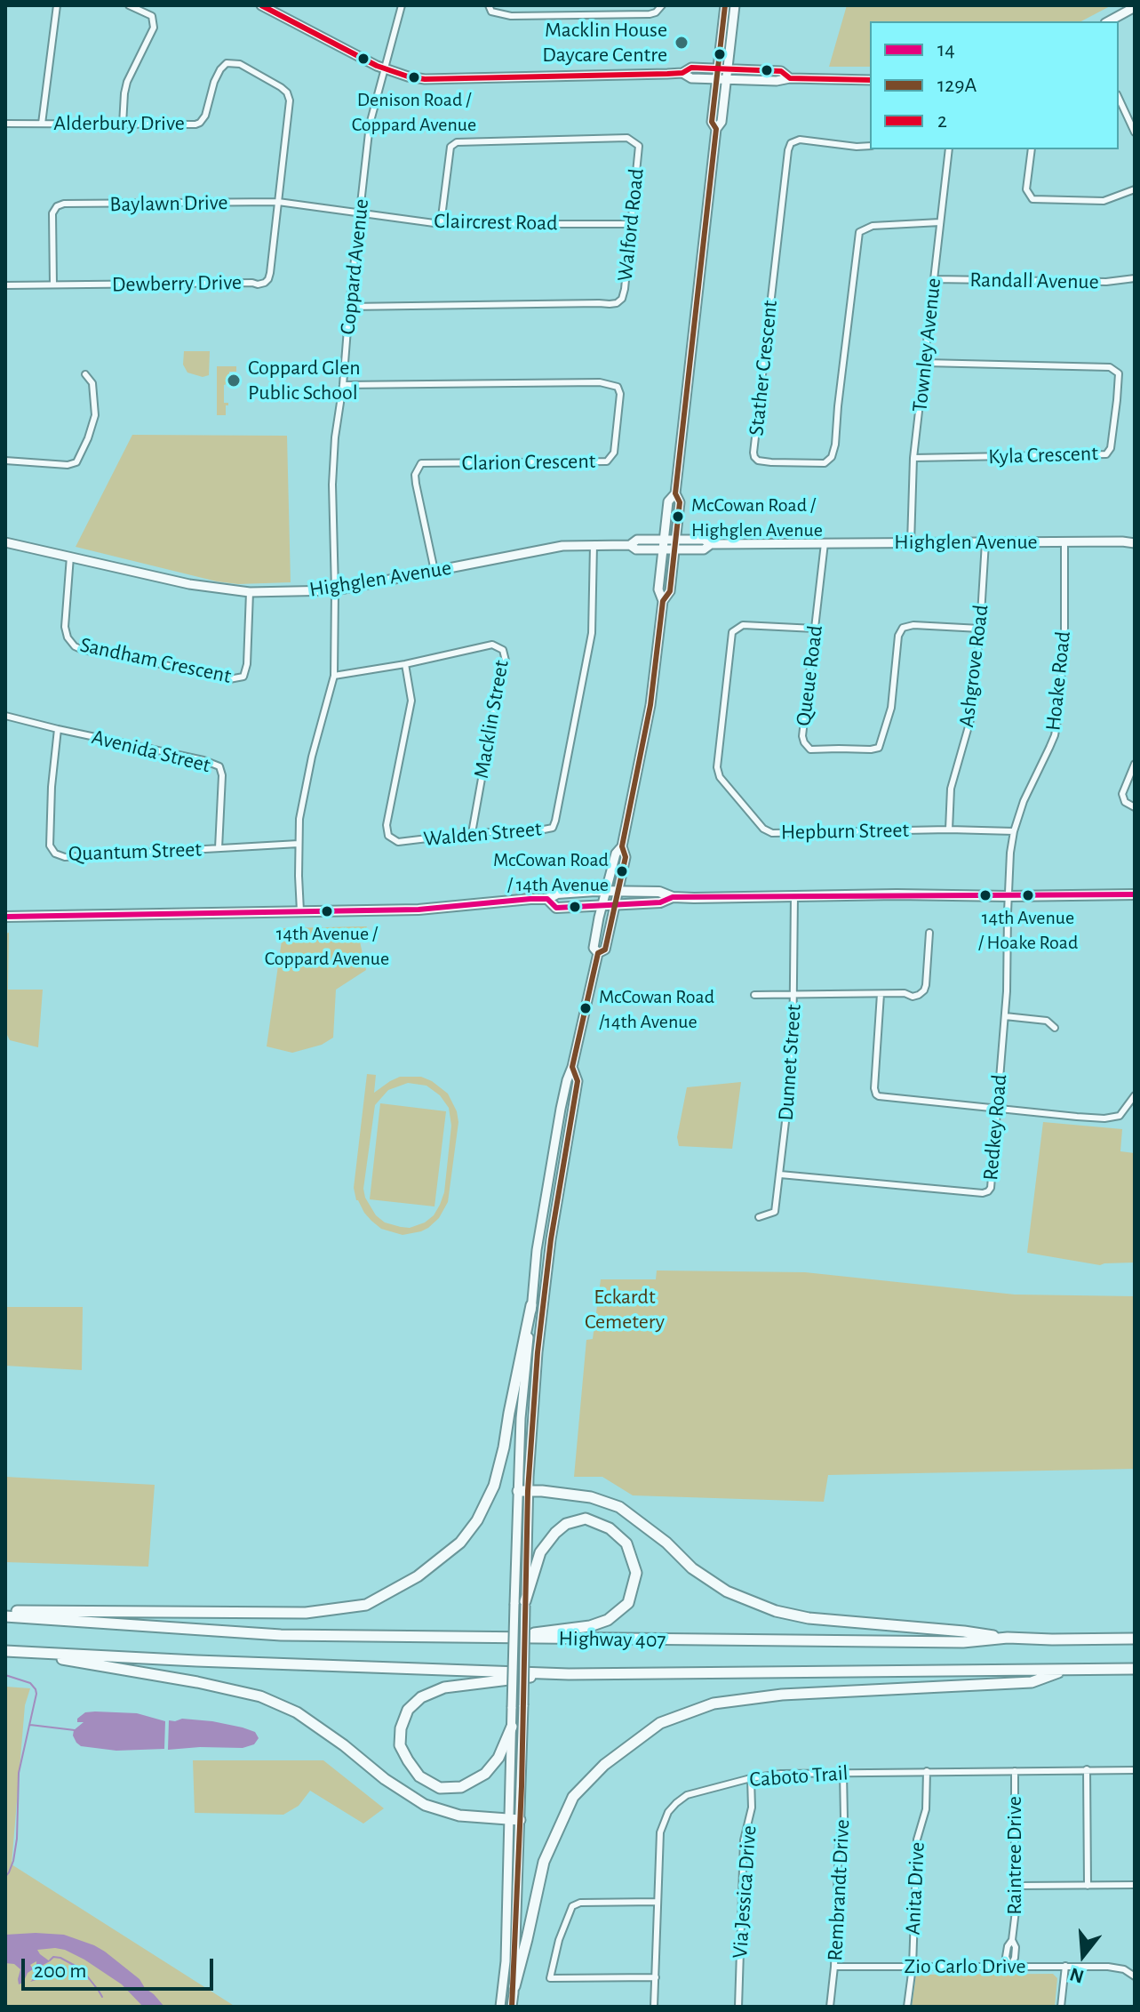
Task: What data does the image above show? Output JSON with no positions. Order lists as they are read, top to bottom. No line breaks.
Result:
{"streets":{"highway":["Highway 407"],"main road":["Highglen Avenue"],"street":["Alderbury Drive","Baylawn Drive","Claircrest Road","Walford Road","Coppard Avenue","Randall Avenue","Dewberry Drive","Townley Avenue","Stather Crescent","Kyla Crescent","Clarion Crescent","Sandham Crescent","Ashgrove Road","Queue Road","Hoake Road","Macklin Street","Avenida Street","Hepburn Street","Walden Street","Quantum Street","Dunnet Street","Redkey Road","Caboto Trail","Raintree Drive","Anita Drive","Rembrandt Drive","Via Jessica Drive","Zio Carlo Drive"]},"crossings":[["Alderbury Drive","Baylawn Drive"],["Alderbury Drive","Dewberry Drive"],["Baylawn Drive","Claircrest Road"],["Baylawn Drive","Coppard Avenue"],["Baylawn Drive","Dewberry Drive"],["Claircrest Road","Walford Road"],["Claircrest Road","Coppard Avenue"],["Walford Road","Coppard Avenue"],["Coppard Avenue","Clarion Crescent"],["Coppard Avenue","Highglen Avenue"],["Coppard Avenue","Macklin Street"],["Coppard Avenue","Quantum Street"],["Randall Avenue","Townley Avenue"],["Townley Avenue","Stather Crescent"],["Townley Avenue","Kyla Crescent"],["Townley Avenue","Highglen Avenue"],["Clarion Crescent","Highglen Avenue"],["Highglen Avenue","Sandham Crescent"],["Highglen Avenue","Ashgrove Road"],["Highglen Avenue","Queue Road"],["Highglen Avenue","Hoake Road"],["Highglen Avenue","Walden Street"],["Ashgrove Road","Queue Road"],["Ashgrove Road","Hepburn Street"],["Queue Road","Hepburn Street"],["Hoake Road","Hepburn Street"],["Hoake Road","Redkey Road"],["Macklin Street","Walden Street"],["Avenida Street","Quantum Street"],["Dunnet Street","Redkey Road"],["Caboto Trail","Raintree Drive"],["Caboto Trail","Anita Drive"],["Caboto Trail","Rembrandt Drive"],["Caboto Trail","Via Jessica Drive"],["Raintree Drive","Zio Carlo Drive"],["Anita Drive","Zio Carlo Drive"],["Rembrandt Drive","Zio Carlo Drive"]],"parks":["Eckardt Cemetery"],"places":["Macklin House Daycare Centre","Denison Road / Coppard Avenue","Coppard Glen Public School","McCowan Road / Highglen Avenue","McCowan Road / 14th Avenue","14th Avenue / Hoake Road","14th Avenue / Coppard Avenue","McCowan Road /14th Avenue"],"lines":["transit line 129A","transit line 2","transit line 14"],"legend":["14","129A","2"],"scale_bar":"200 m","north":"bottom"}
